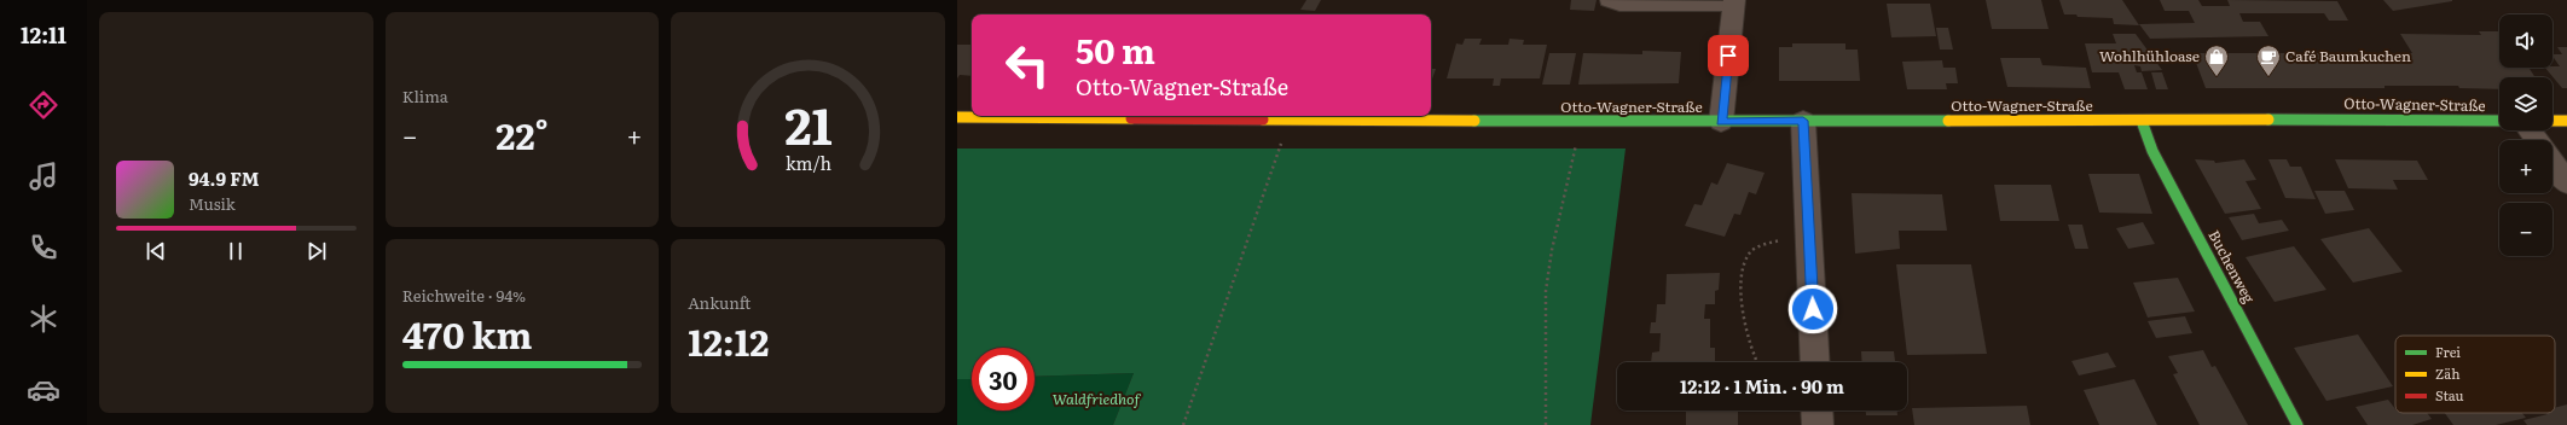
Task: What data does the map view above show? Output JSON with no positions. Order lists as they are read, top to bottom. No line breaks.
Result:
{"streets":{"street":["Otto-Wagner-Straße","Buchenweg"]},"crossings":[["Otto-Wagner-Straße","Buchenweg"]],"parks":["Waldfriedhof"],"places":{"shop":["Wohlhühloase"],"cafe":["Café Baumkuchen"]},"legend":["Frei","Zäh","Stau"],"page":{"tabs":"12:11","tile":["Klima",["Reichweite · 94%","470 km"],["Ankunft","12:12"]],"map_buttons":["+","−"],"turn":["50 m","Otto-Wagner-Straße"],"heat":["−","22°","+"],"song":["94.9 FM","Musik"],"limit":"30","trip":"12:12 · 1 Min. · 90 m","gauge":["21","km/h"]}}
